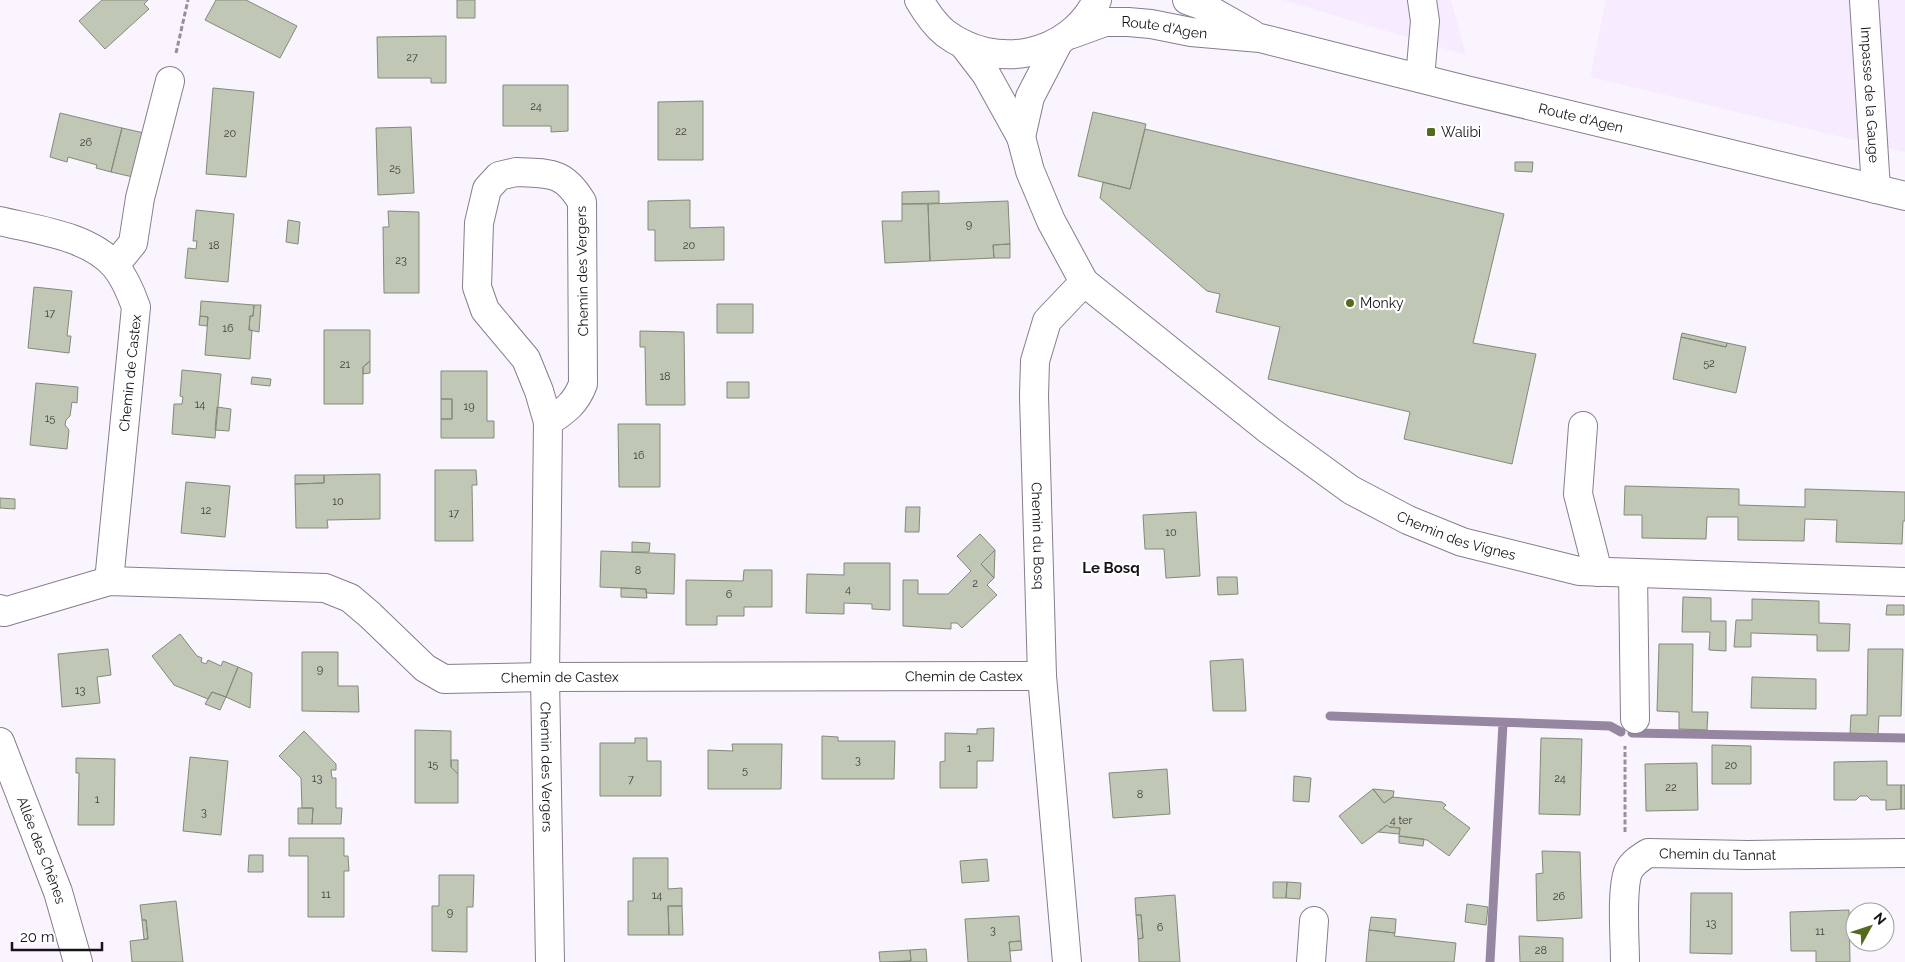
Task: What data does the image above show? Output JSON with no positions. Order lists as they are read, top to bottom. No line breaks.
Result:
{"streets":{"street":["Route d'Agen","Impasse de la Gauge","Chemin des Vergers","Chemin de Castex","Chemin du Bosq","Chemin des Vignes","Allée des Chênes","Chemin du Tannat"]},"crossings":[["Route d'Agen","Impasse de la Gauge"],["Chemin des Vergers","Chemin de Castex"],["Chemin de Castex","Chemin du Bosq"],["Chemin du Bosq","Chemin des Vignes"]],"districts":["Le Bosq"],"places":{"transit":["Walibi"],"other":["Monky"]},"house_numbers":["27","24","22","20","26","25","9","18","20","23","17","16","52","21","18","14","19","15","16","10","12","17","10","8","2","4","6","9","13","1","3","15","20","5","13","24","7","22","8","1","3","4 ter","11","14","26","9","13","6","3","11","28"],"scale_bar":"20 m","north":"top right"}
